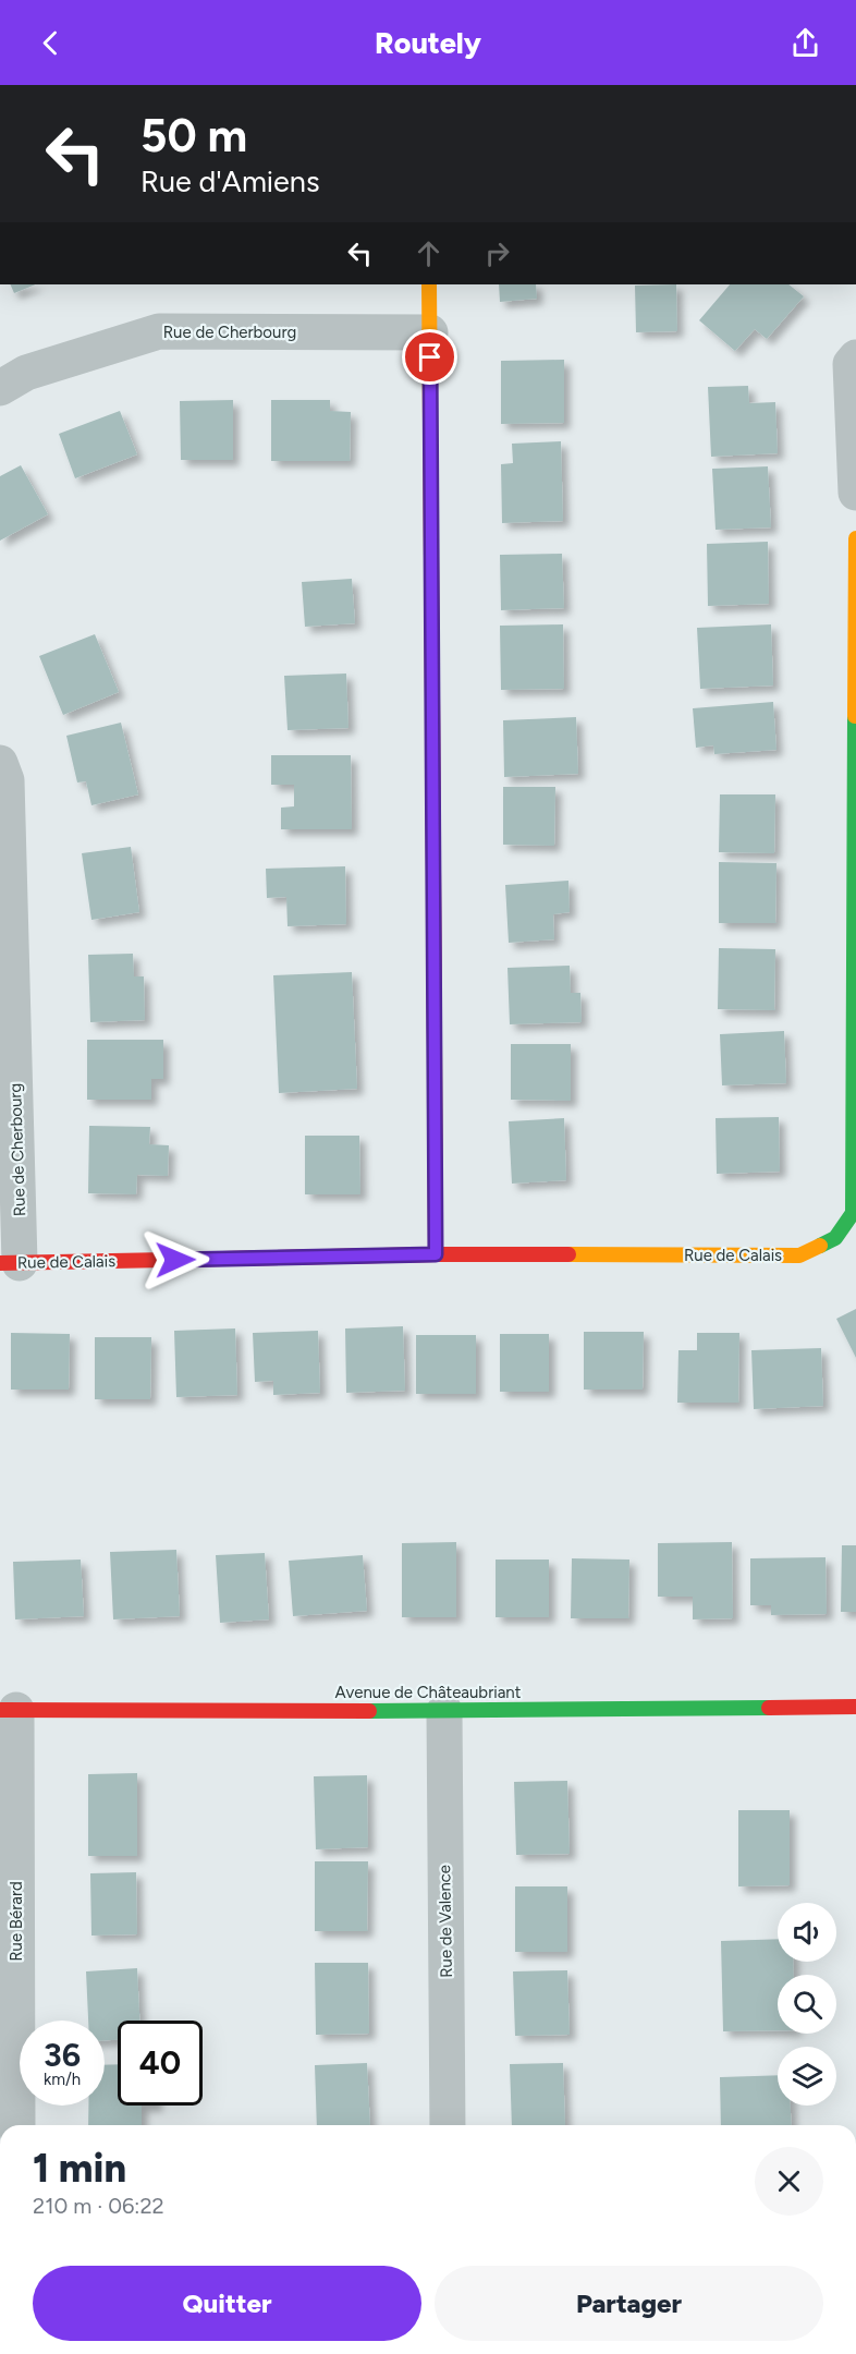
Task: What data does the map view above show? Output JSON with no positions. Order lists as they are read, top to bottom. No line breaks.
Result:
{"streets":{"street":["Rue de Cherbourg","Rue de Calais","Avenue de Châteaubriant","Rue Bérard","Rue de Valence"]},"crossings":[["Rue de Cherbourg","Rue de Calais"],["Avenue de Châteaubriant","Rue Bérard"],["Avenue de Châteaubriant","Rue de Valence"]],"page":{"header":"Routely","turn":["50 m","Rue d'Amiens"],"speed":"36 km/h","limit":"40","heading":["1 min","210 m · 06:22"],"buttons":["Quitter","Partager"]}}
